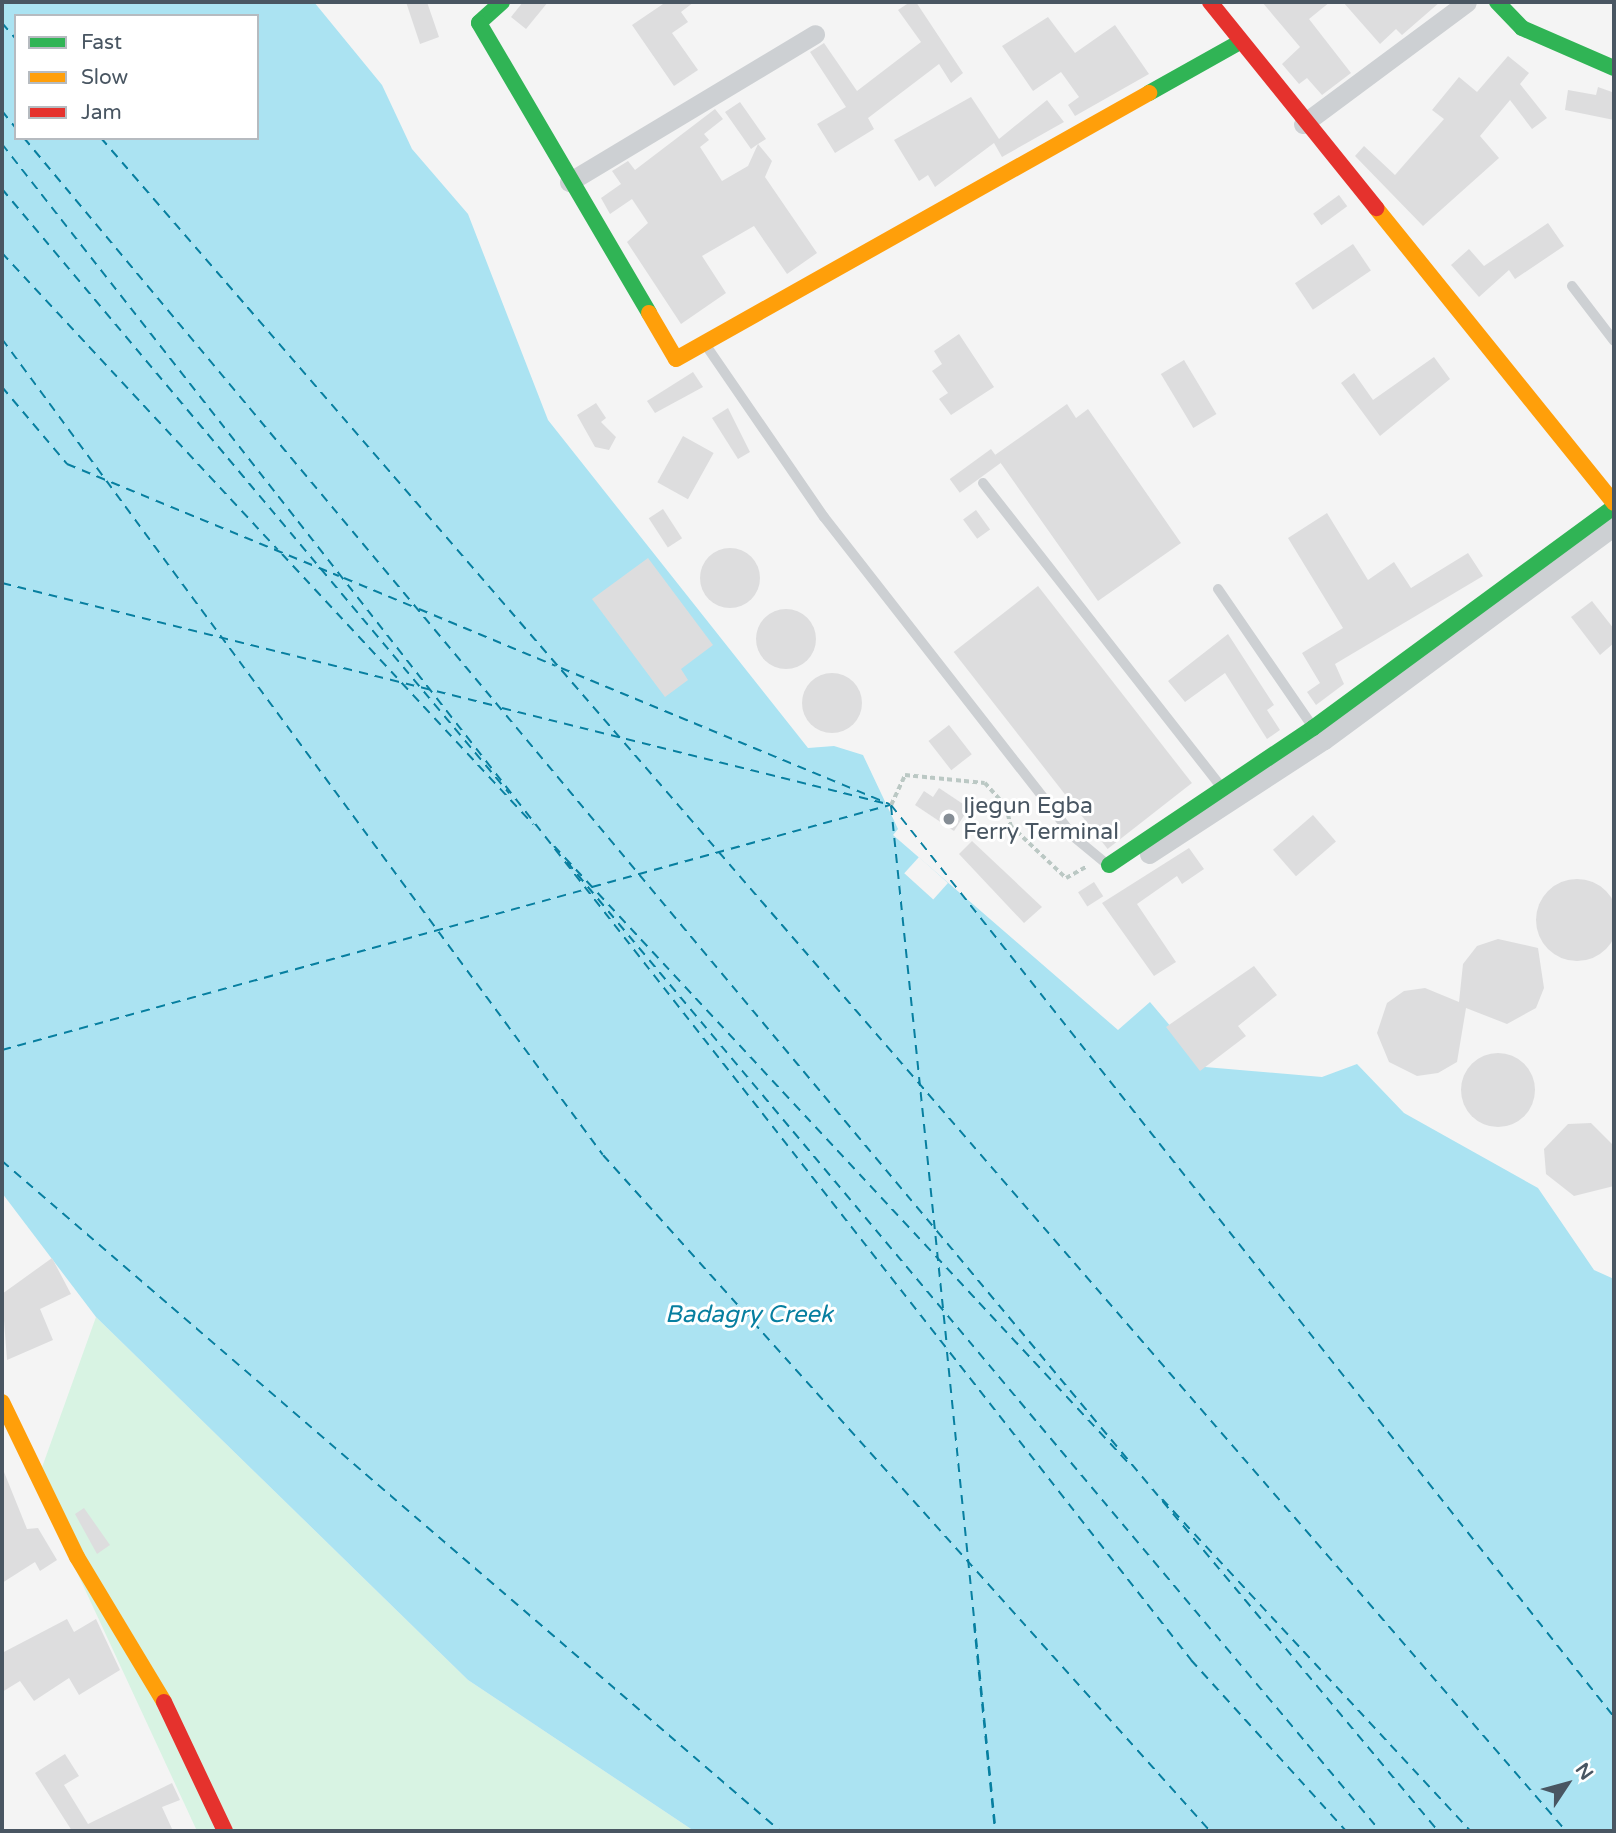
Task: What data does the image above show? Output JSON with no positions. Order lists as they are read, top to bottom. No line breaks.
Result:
{"water":["Badagry Creek"],"places":["Ijegun Egba Ferry Terminal"],"legend":["Fast","Slow","Jam"],"north":"top right"}
